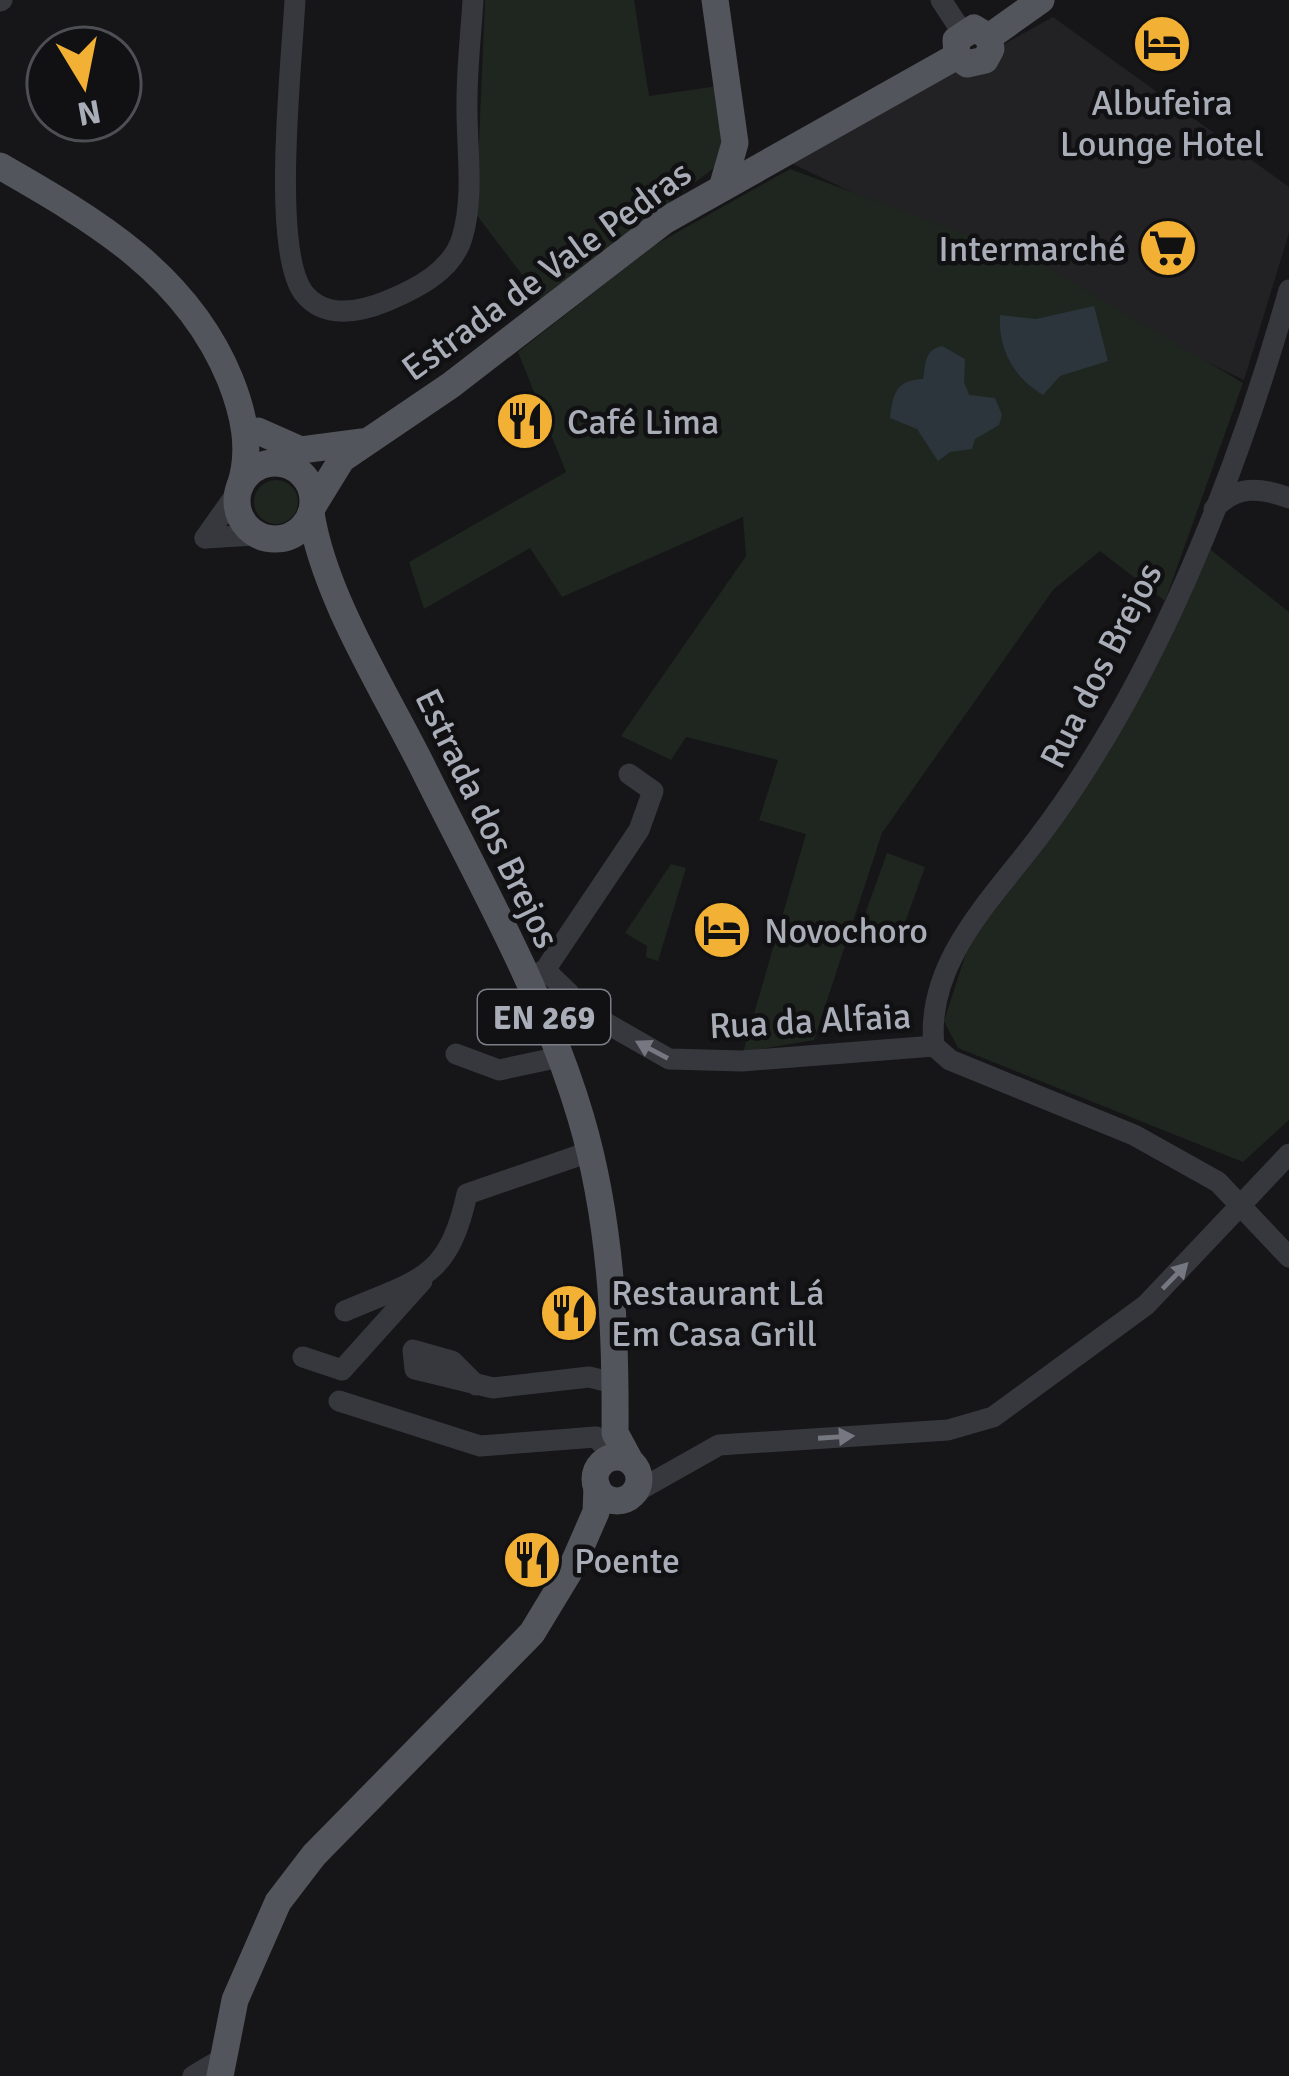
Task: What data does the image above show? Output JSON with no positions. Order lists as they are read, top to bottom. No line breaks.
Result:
{"streets":{"main road":["Estrada de Vale Pedras","Estrada dos Brejos","EN 269"],"street":["Rua dos Brejos","Rua da Alfaia"]},"crossings":[["Estrada de Vale Pedras","Estrada dos Brejos"],["Estrada de Vale Pedras","EN 269"],["Rua dos Brejos","Rua da Alfaia"],["Estrada dos Brejos","EN 269"]],"one_way":["Rua da Alfaia"],"places":{"hotel":["Albufeira Lounge Hotel","Novochoro"],"supermarket":["Intermarché"],"restaurant":["Café Lima","Restaurant Lá Em Casa Grill","Poente"]},"north":"bottom"}
